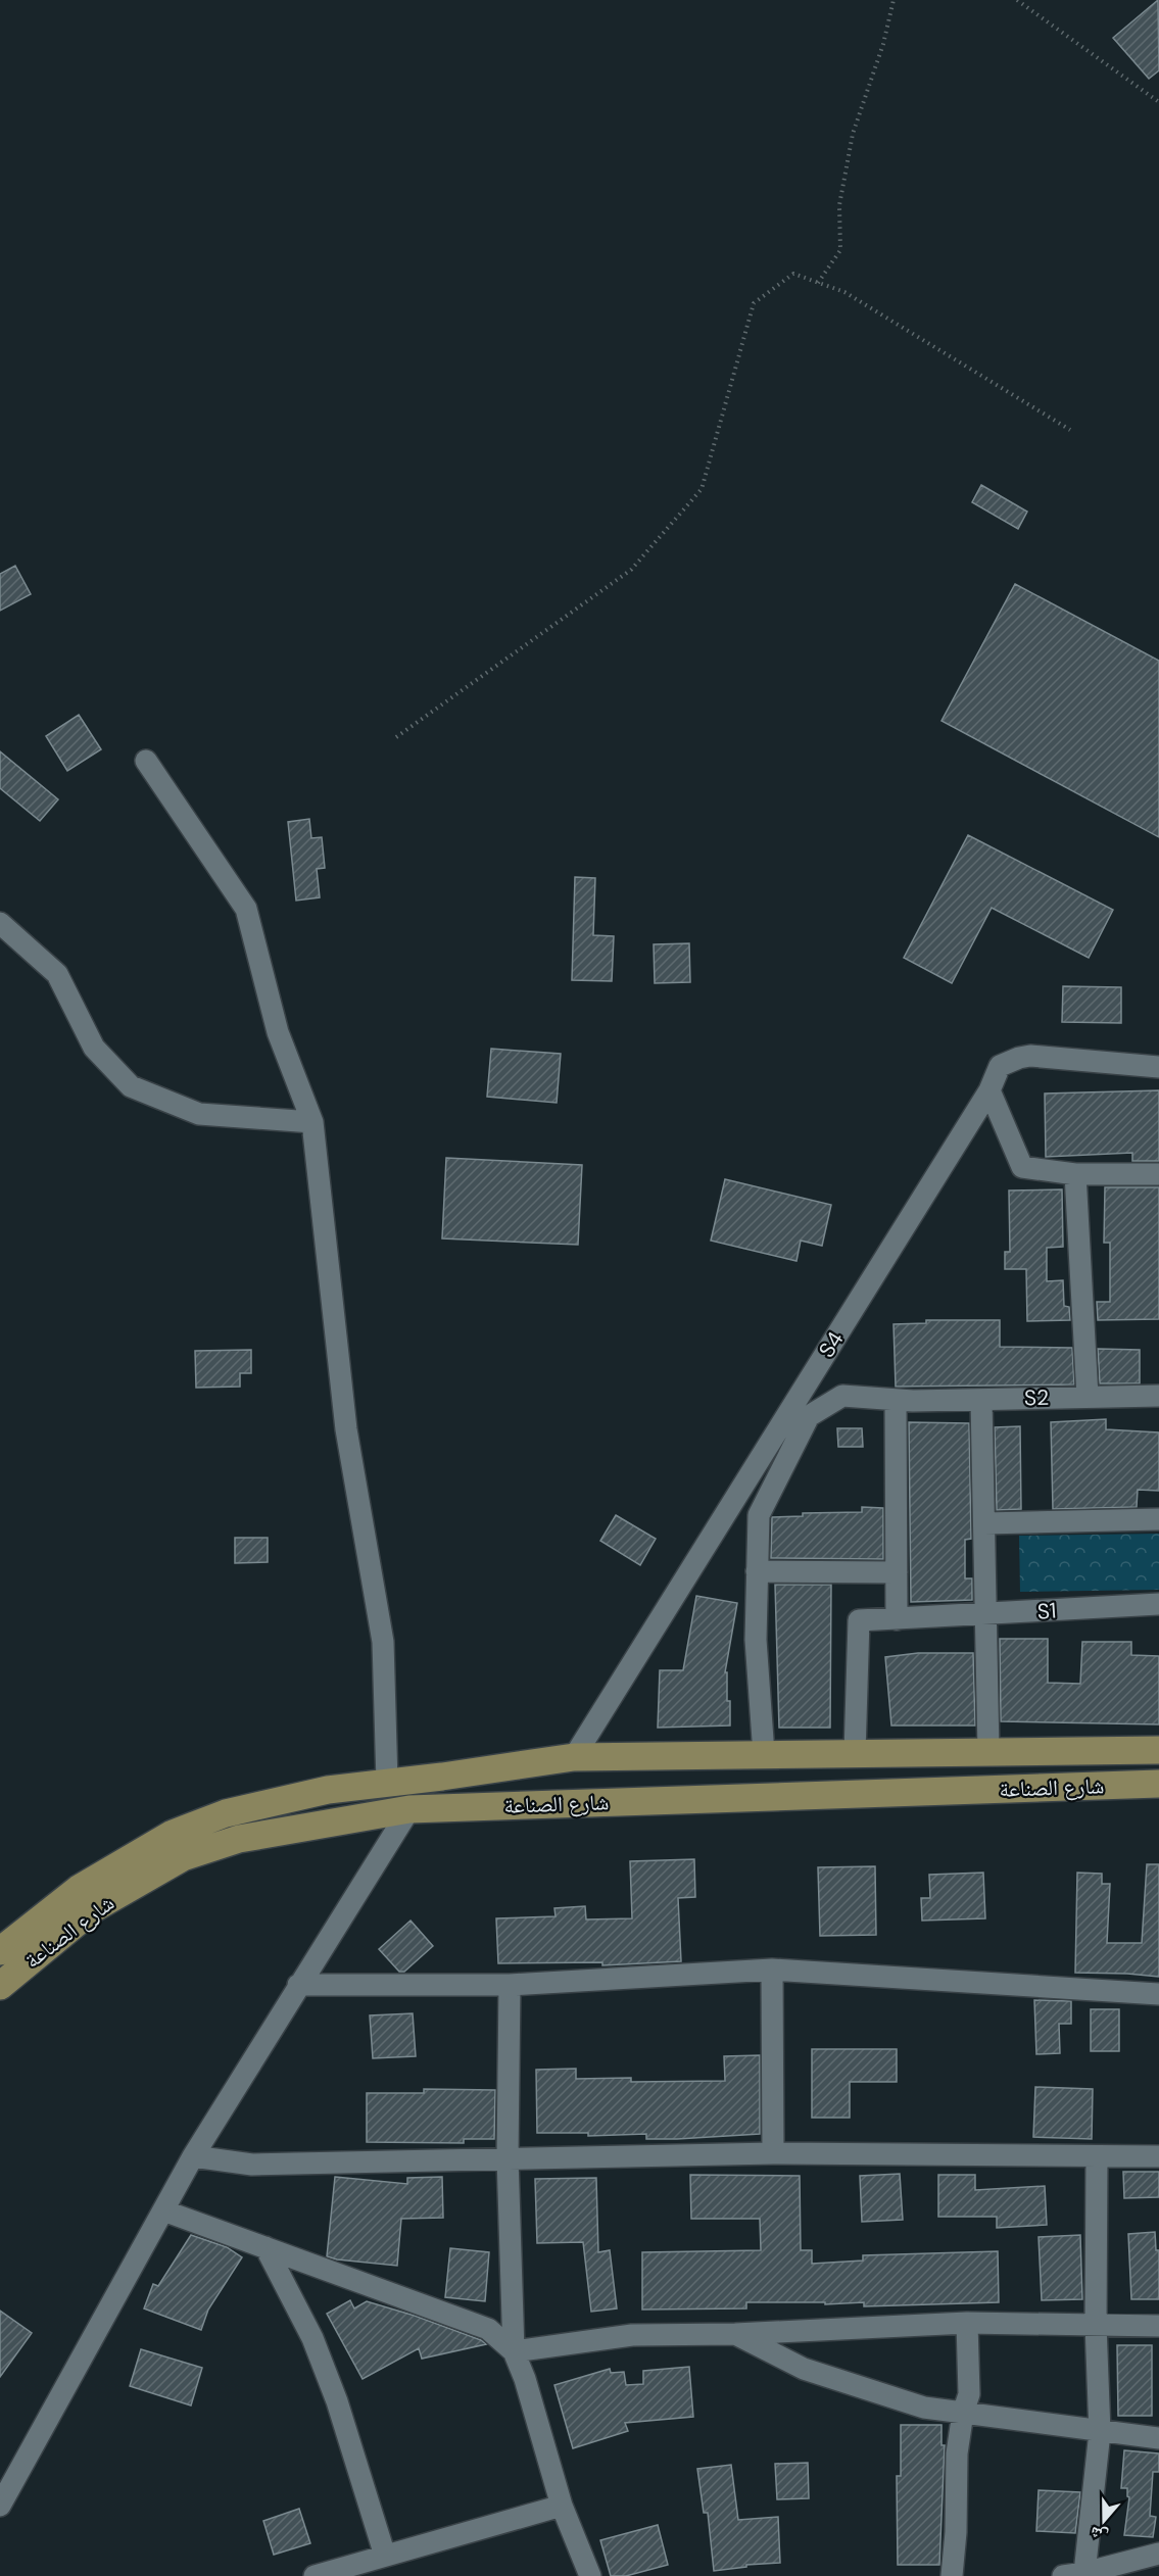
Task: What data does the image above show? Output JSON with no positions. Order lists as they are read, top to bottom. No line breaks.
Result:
{"streets":{"main road":["شارع الصناعة"],"street":["S4","S2","S1"]},"crossings":[["S4","شارع الصناعة"],["S2","شارع الصناعة"],["S1","شارع الصناعة"]],"north":"bottom"}
